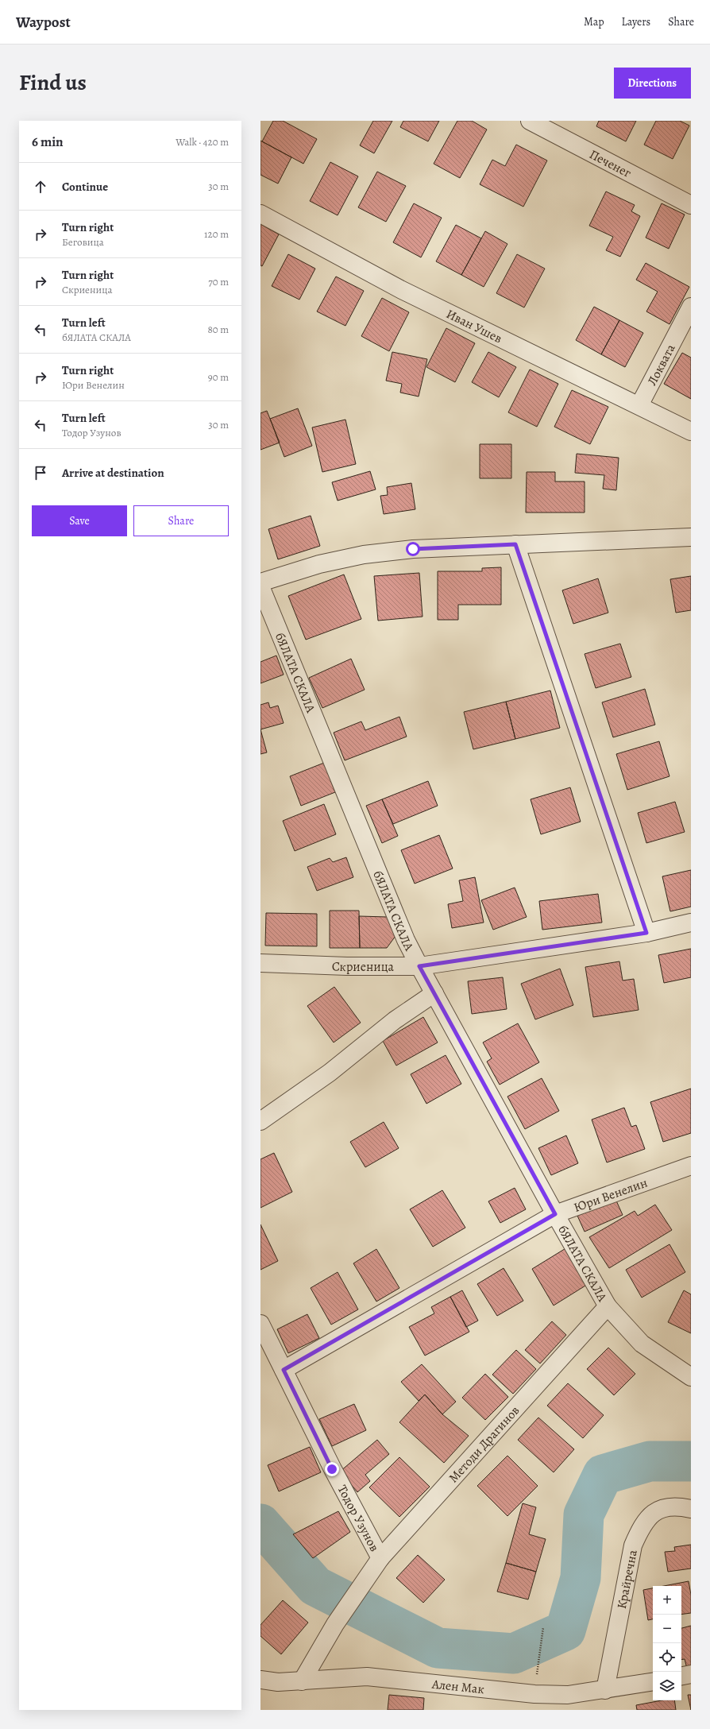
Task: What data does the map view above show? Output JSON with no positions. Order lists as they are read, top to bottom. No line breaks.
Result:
{"streets":{"street":["Печенег","Иван Ушев","Локвата","бЯЛАТА СКАЛА","Скриеница","Юри Венелин","Методи Драгинов","Тодор Узунов","Крайречна","Ален Мак"]},"crossings":[["Иван Ушев","Локвата"],["бЯЛАТА СКАЛА","Скриеница"],["бЯЛАТА СКАЛА","Юри Венелин"],["бЯЛАТА СКАЛА","Методи Драгинов"],["Юри Венелин","Тодор Узунов"],["Методи Драгинов","Тодор Узунов"],["Методи Драгинов","Ален Мак"],["Крайречна","Ален Мак"]],"page":{"header":"Waypost","nav":["Map","Layers","Share"],"title":"Find us","buttons":["Directions",["Save","Share"]],"heading":["6 min","Walk · 420 m"],"list":[["Continue","30 m"],["Turn right","Беговица","120 m"],["Turn right","Скриеница","70 m"],["Turn left","бЯЛАТА СКАЛА","80 m"],["Turn right","Юри Венелин","90 m"],["Turn left","Тодор Узунов","30 m"],"Arrive at destination"],"map_buttons":["+","−"]}}
